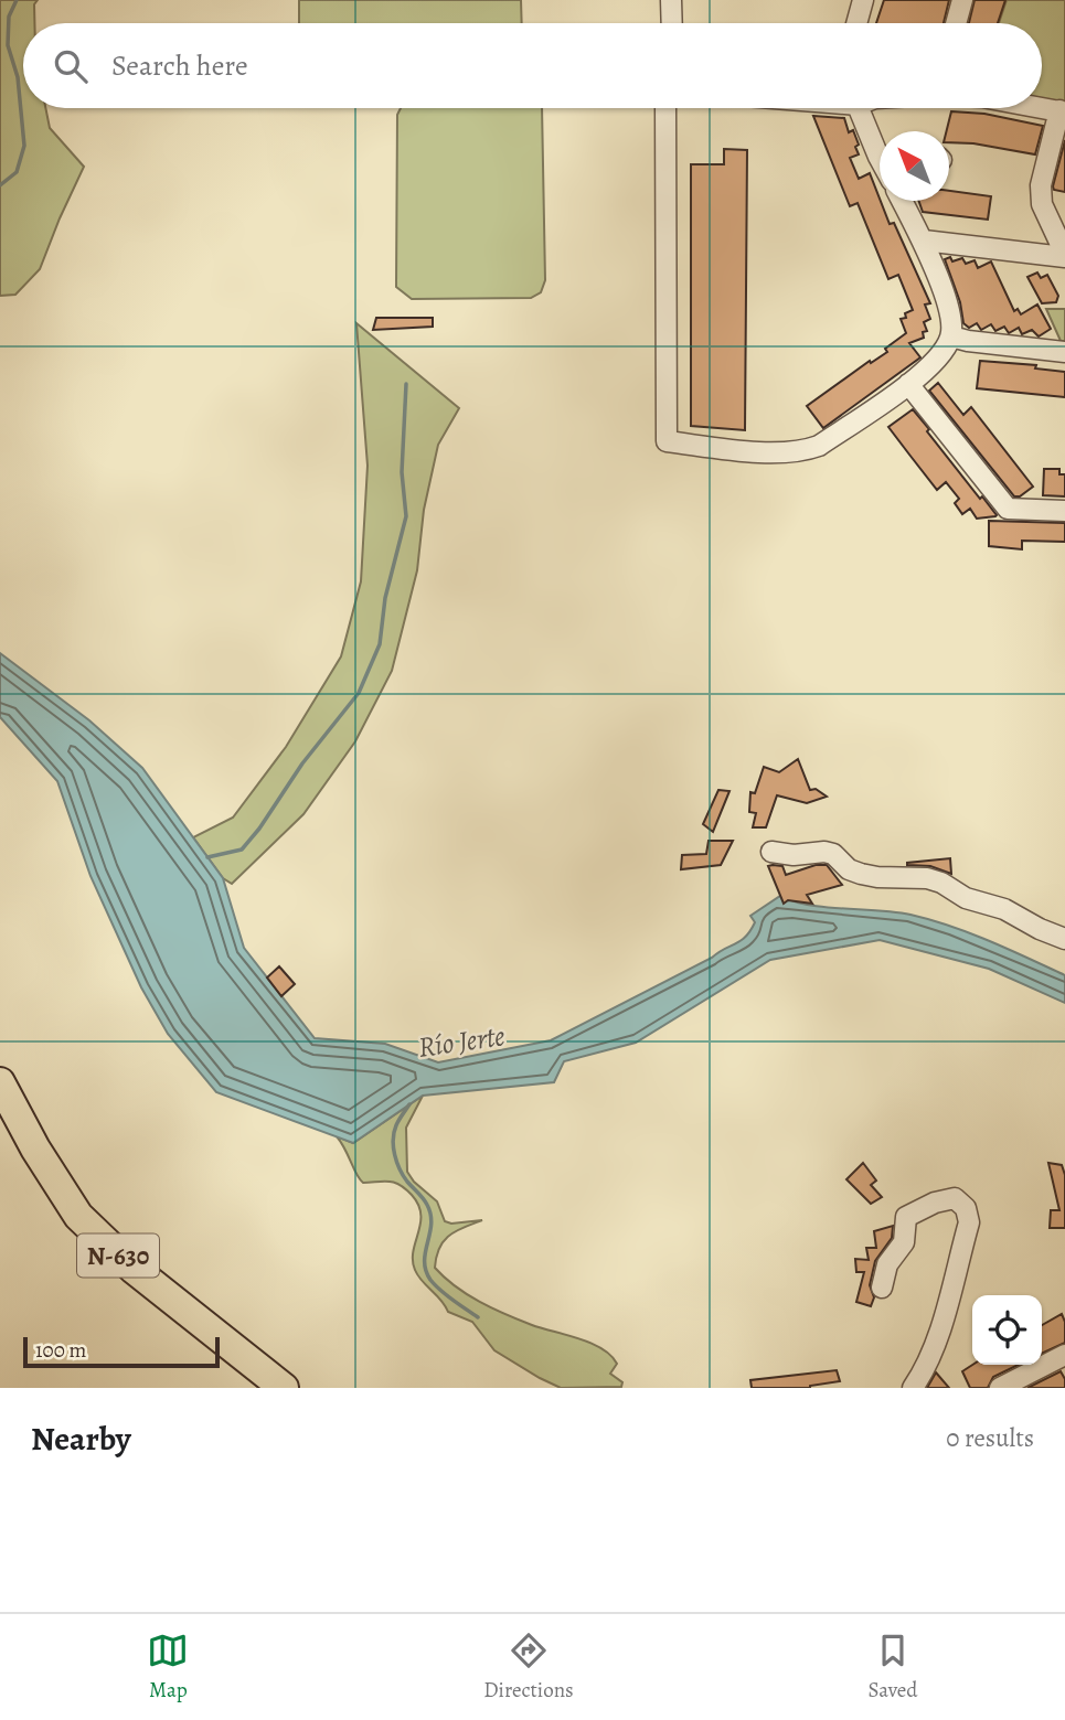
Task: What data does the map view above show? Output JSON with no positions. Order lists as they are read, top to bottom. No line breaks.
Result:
{"streets":{"highway":["N-630"]},"water":["Río Jerte"],"scale_bar":"100 m","north":"top left","page":{"search":"Search here","scale":"100 m","heading":["Nearby","0 results"],"nav":["Map","Directions","Saved"]}}
